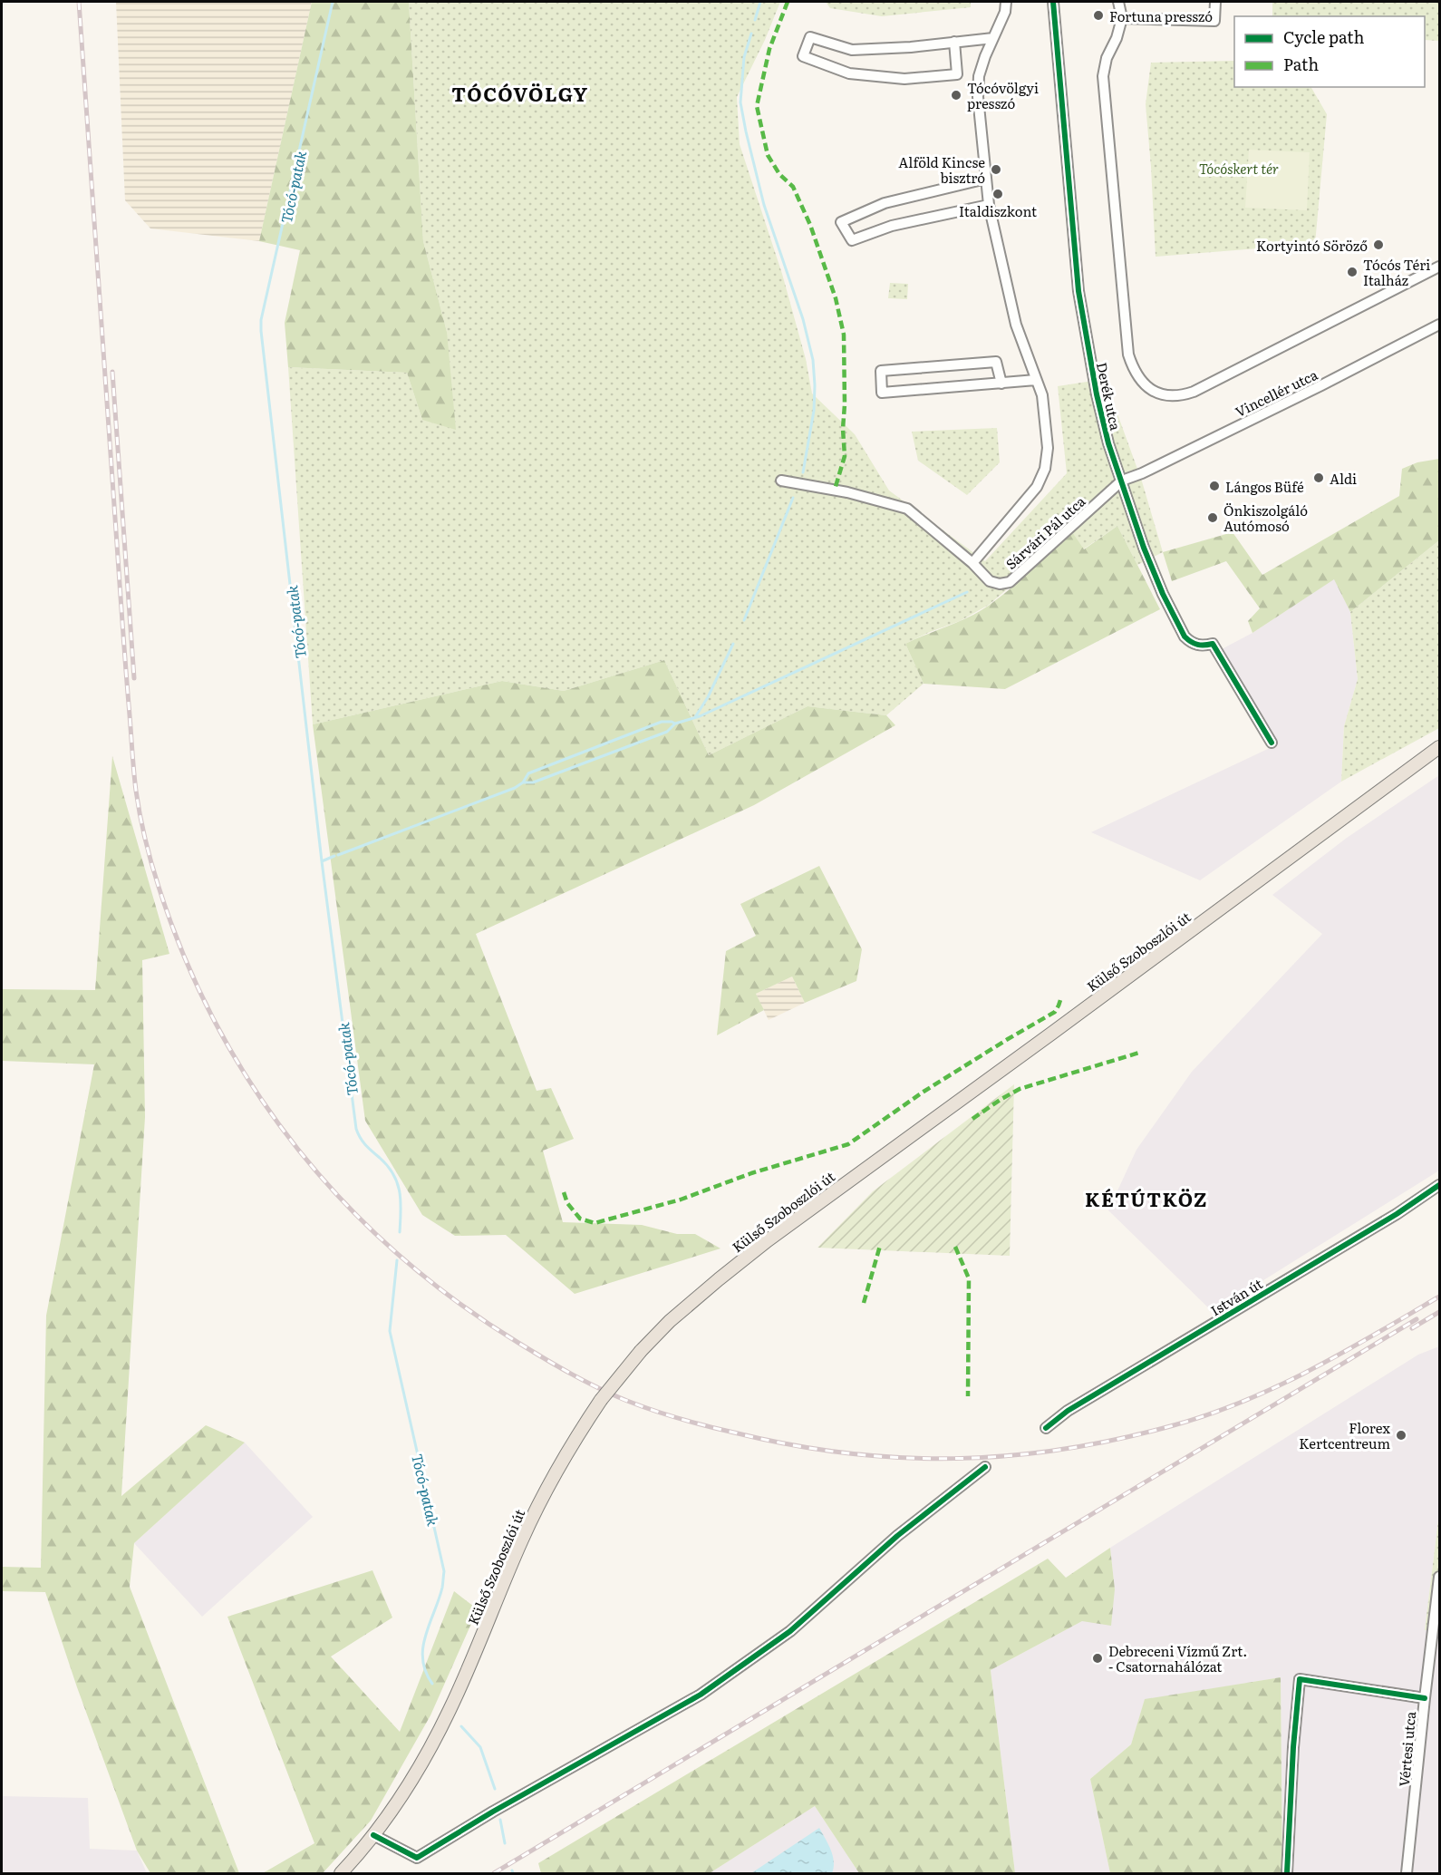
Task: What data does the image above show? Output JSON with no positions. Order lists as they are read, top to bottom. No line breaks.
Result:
{"streets":{"main road":["Külső Szoboszlói út"],"street":["Vincellér utca","Derék utca","Sárvári Pál utca","István út","Vértesi utca"]},"crossings":[["Vincellér utca","Derék utca"],["Vincellér utca","Sárvári Pál utca"],["Derék utca","Sárvári Pál utca"]],"districts":["TÓCÓVÖLGY","KÉTÚTKÖZ"],"water":["Tócó-patak"],"parks":["Tócóskert tér"],"places":["Fortuna presszó","Tócóvölgyi presszó","Alföld Kincse bisztró","Italdiszkont","Kortyintó Söröző","Tócós Téri Italház","Aldi","Lángos Büfé","Önkiszolgáló Autómosó","Florex Kertcentreum","Debreceni Vízmű Zrt. - Csatornahálózat"],"legend":["Cycle path","Path"]}
